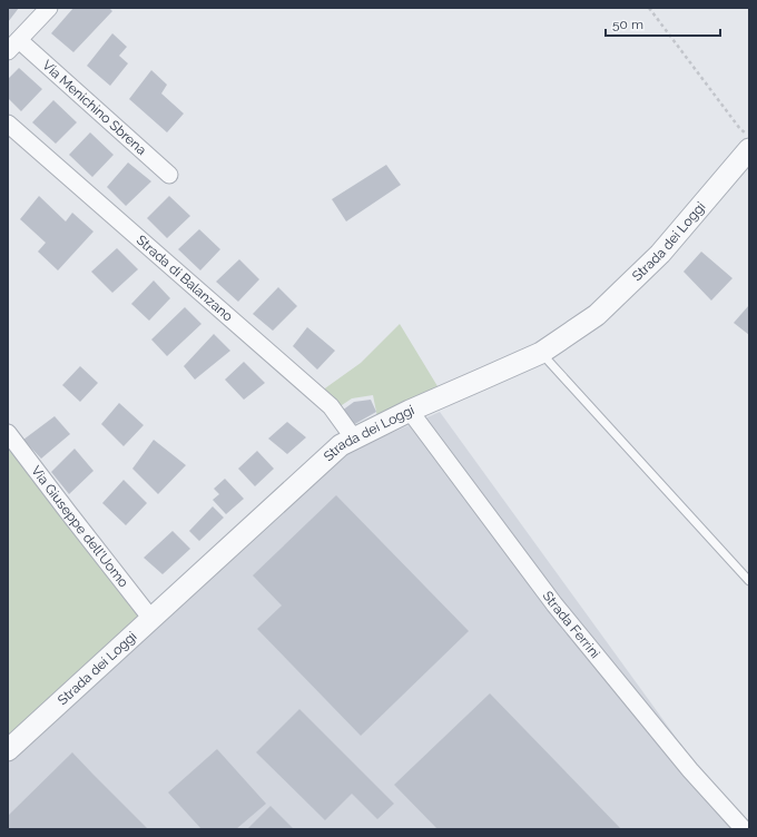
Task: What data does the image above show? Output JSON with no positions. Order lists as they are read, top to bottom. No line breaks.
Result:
{"streets":{"street":["Via Menichino Sbrena","Strada dei Loggi","Strada di Balanzano","Via Giuseppe dell'Uomo","Strada Ferrini"]},"crossings":[["Strada dei Loggi","Strada di Balanzano"],["Strada dei Loggi","Via Giuseppe dell'Uomo"],["Strada dei Loggi","Strada Ferrini"]],"scale_bar":"50 m"}
